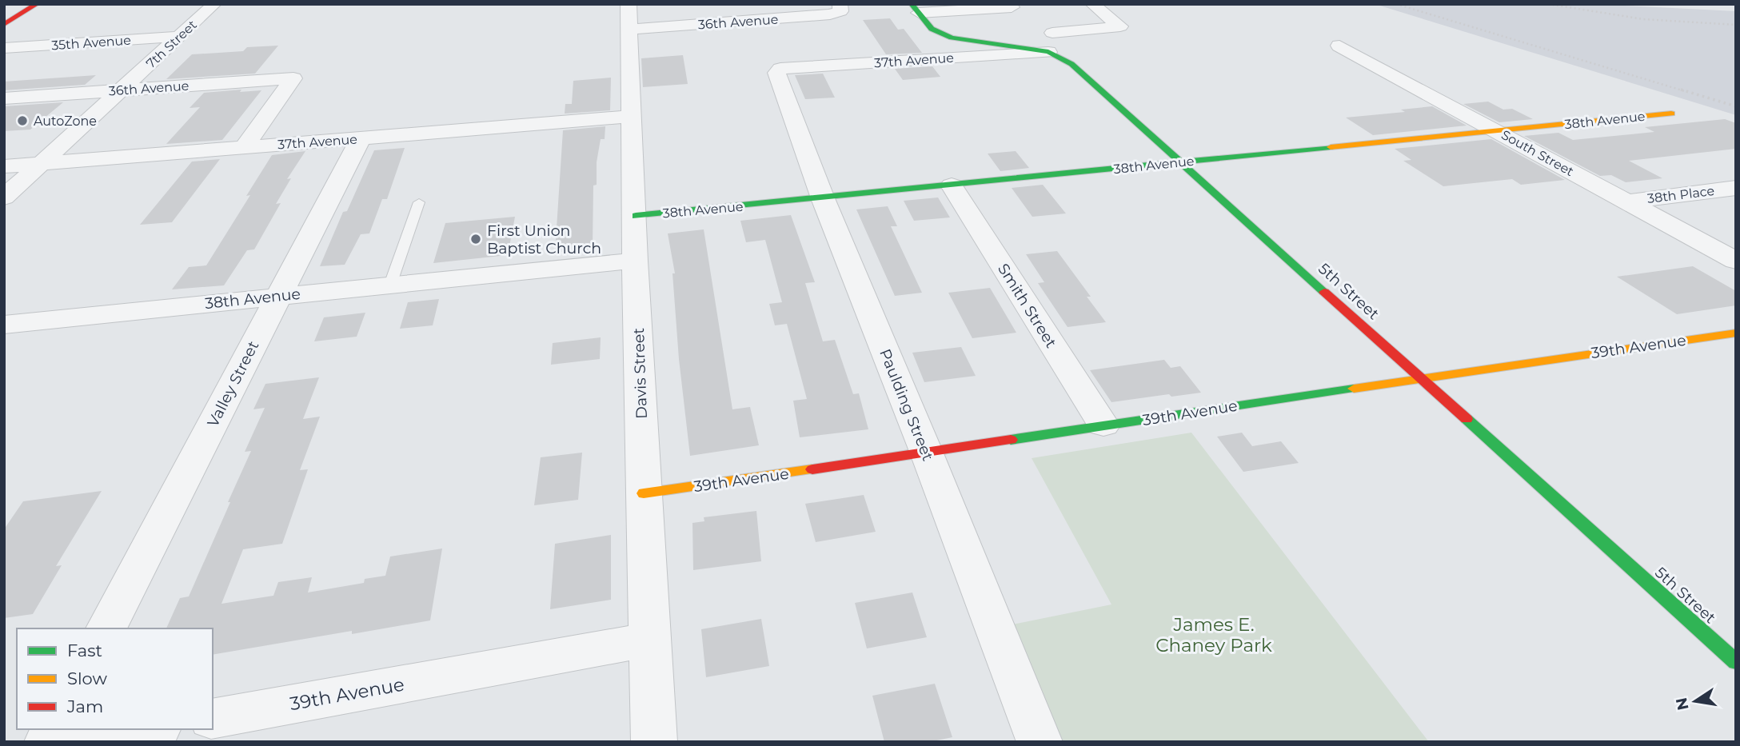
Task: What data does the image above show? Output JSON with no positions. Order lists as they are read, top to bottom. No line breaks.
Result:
{"streets":{"street":["36th Avenue","35th Avenue","7th Street","37th Avenue","38th Avenue","South Street","38th Place","5th Street","Smith Street","39th Avenue","Davis Street","Valley Street","Paulding Street"]},"crossings":[["36th Avenue","7th Street"],["36th Avenue","37th Avenue"],["36th Avenue","Davis Street"],["35th Avenue","7th Street"],["7th Street","37th Avenue"],["37th Avenue","5th Street"],["37th Avenue","Davis Street"],["37th Avenue","Valley Street"],["37th Avenue","Paulding Street"],["38th Avenue","South Street"],["38th Avenue","5th Street"],["38th Avenue","Smith Street"],["38th Avenue","Davis Street"],["38th Avenue","Valley Street"],["38th Avenue","Paulding Street"],["South Street","38th Place"],["5th Street","39th Avenue"],["Smith Street","39th Avenue"],["39th Avenue","Davis Street"],["39th Avenue","Paulding Street"]],"parks":["James E. Chaney Park"],"places":["AutoZone","First Union Baptist Church"],"legend":["Fast","Slow","Jam"],"north":"left"}
